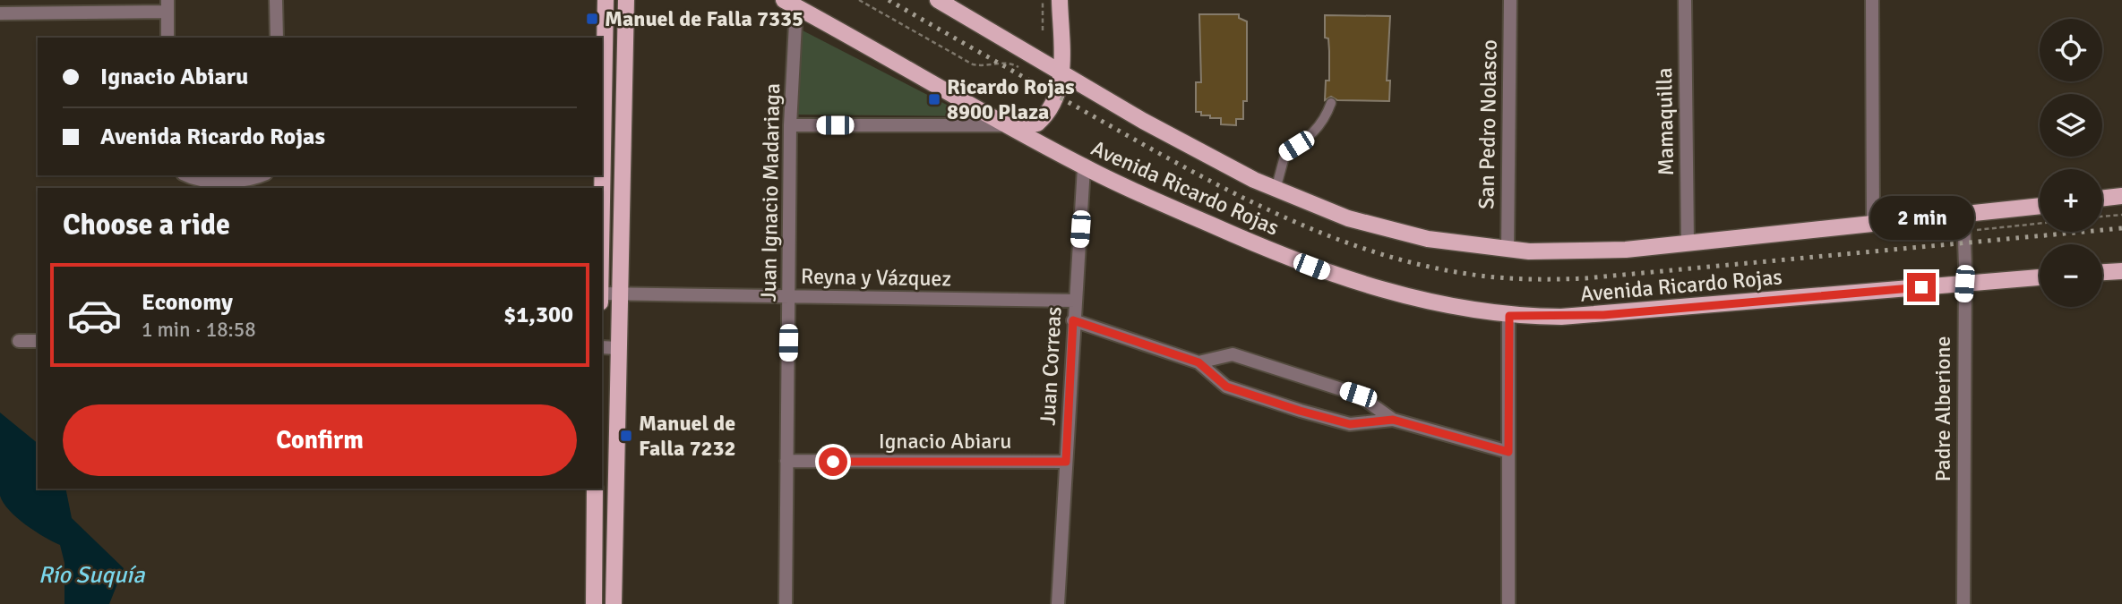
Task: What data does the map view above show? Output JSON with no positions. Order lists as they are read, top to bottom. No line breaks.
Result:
{"streets":{"main road":["Avenida Ricardo Rojas"],"street":["Mamaquilla","San Pedro Nolasco","Juan Ignacio Madariaga","Reyna y Vázquez","Juan Correas","Padre Alberione","Ignacio Abiaru"]},"crossings":[["Mamaquilla","Avenida Ricardo Rojas"],["San Pedro Nolasco","Avenida Ricardo Rojas"],["Avenida Ricardo Rojas","Juan Ignacio Madariaga"],["Avenida Ricardo Rojas","Juan Correas"],["Avenida Ricardo Rojas","Padre Alberione"],["Juan Ignacio Madariaga","Reyna y Vázquez"],["Juan Ignacio Madariaga","Ignacio Abiaru"],["Reyna y Vázquez","Juan Correas"],["Juan Correas","Ignacio Abiaru"]],"water":["Río Suquía"],"places":{"transit":["Manuel de Falla 7335","Ricardo Rojas 8900 Plaza","Manuel de Falla 7232"]},"page":{"map_buttons":["+","−"],"banner":["Ignacio Abiaru","Avenida Ricardo Rojas"],"heading":"Choose a ride","bubble":"2 min","list":[{"name":"Economy","note":"1 min · 18:58","value":"$1,300"}],"buttons":"Confirm"}}
